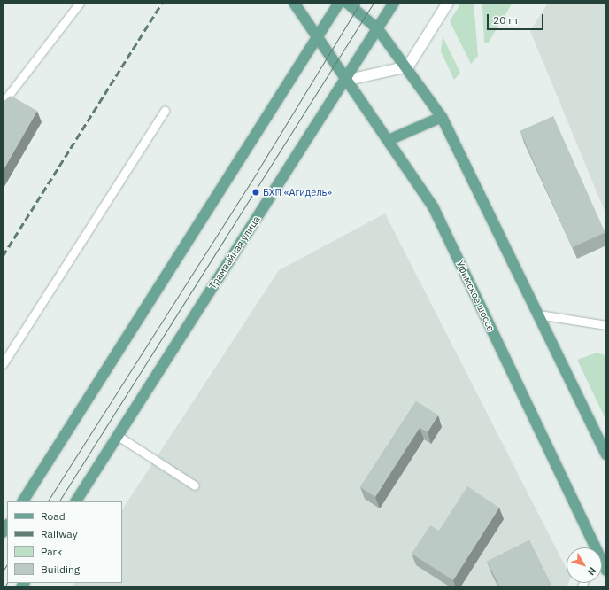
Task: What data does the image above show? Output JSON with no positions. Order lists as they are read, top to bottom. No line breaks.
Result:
{"streets":{"main road":["Трамвайная улица","Уфимское шоссе"]},"crossings":[["Трамвайная улица","Уфимское шоссе"]],"places":["БХП «Агидель»"],"legend":["Road","Railway","Park","Building"],"scale_bar":"20 m","north":"bottom right"}
